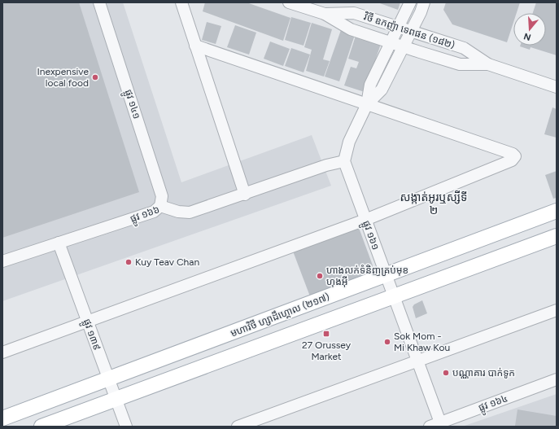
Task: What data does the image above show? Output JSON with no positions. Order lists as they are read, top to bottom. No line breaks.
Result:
{"streets":{"main road":["មហាវិថី ហ្សាដឹហ្គោល (២១៧)"],"street":["វិថី ឧកញ៉ា ទេពផន (១៨២)","ផ្លូវ ១៤១","ផ្លូវ ១៦៦","ផ្លូវ ១៦១","ផ្លូវ ១៣៩","ផ្លូវ ១៦៤"]},"crossings":[["ផ្លូវ ១៤១","ផ្លូវ ១៦៦"],["ផ្លូវ ១៦៦","ផ្លូវ ១៦១"],["ផ្លូវ ១៦៦","ផ្លូវ ១៣៩"],["ផ្លូវ ១៦១","មហាវិថី ហ្សាដឹហ្គោល (២១៧)"],["ផ្លូវ ១៦១","ផ្លូវ ១៦៤"],["មហាវិថី ហ្សាដឹហ្គោល (២១៧)","ផ្លូវ ១៣៩"]],"districts":["សង្កាត់អូរឬស្សីទី ២"],"places":{"other":["Inexpensive local food","Kuy Teav Chan","ហាងលក់ទំនិញគ្រប់មុខ ហុងអ៊ី","Sok Mom - Mi Khaw Kou","បណ្ណាគារ បាក់ទូក"],"transit":["27 Orussey Market"]},"north":"bottom"}
